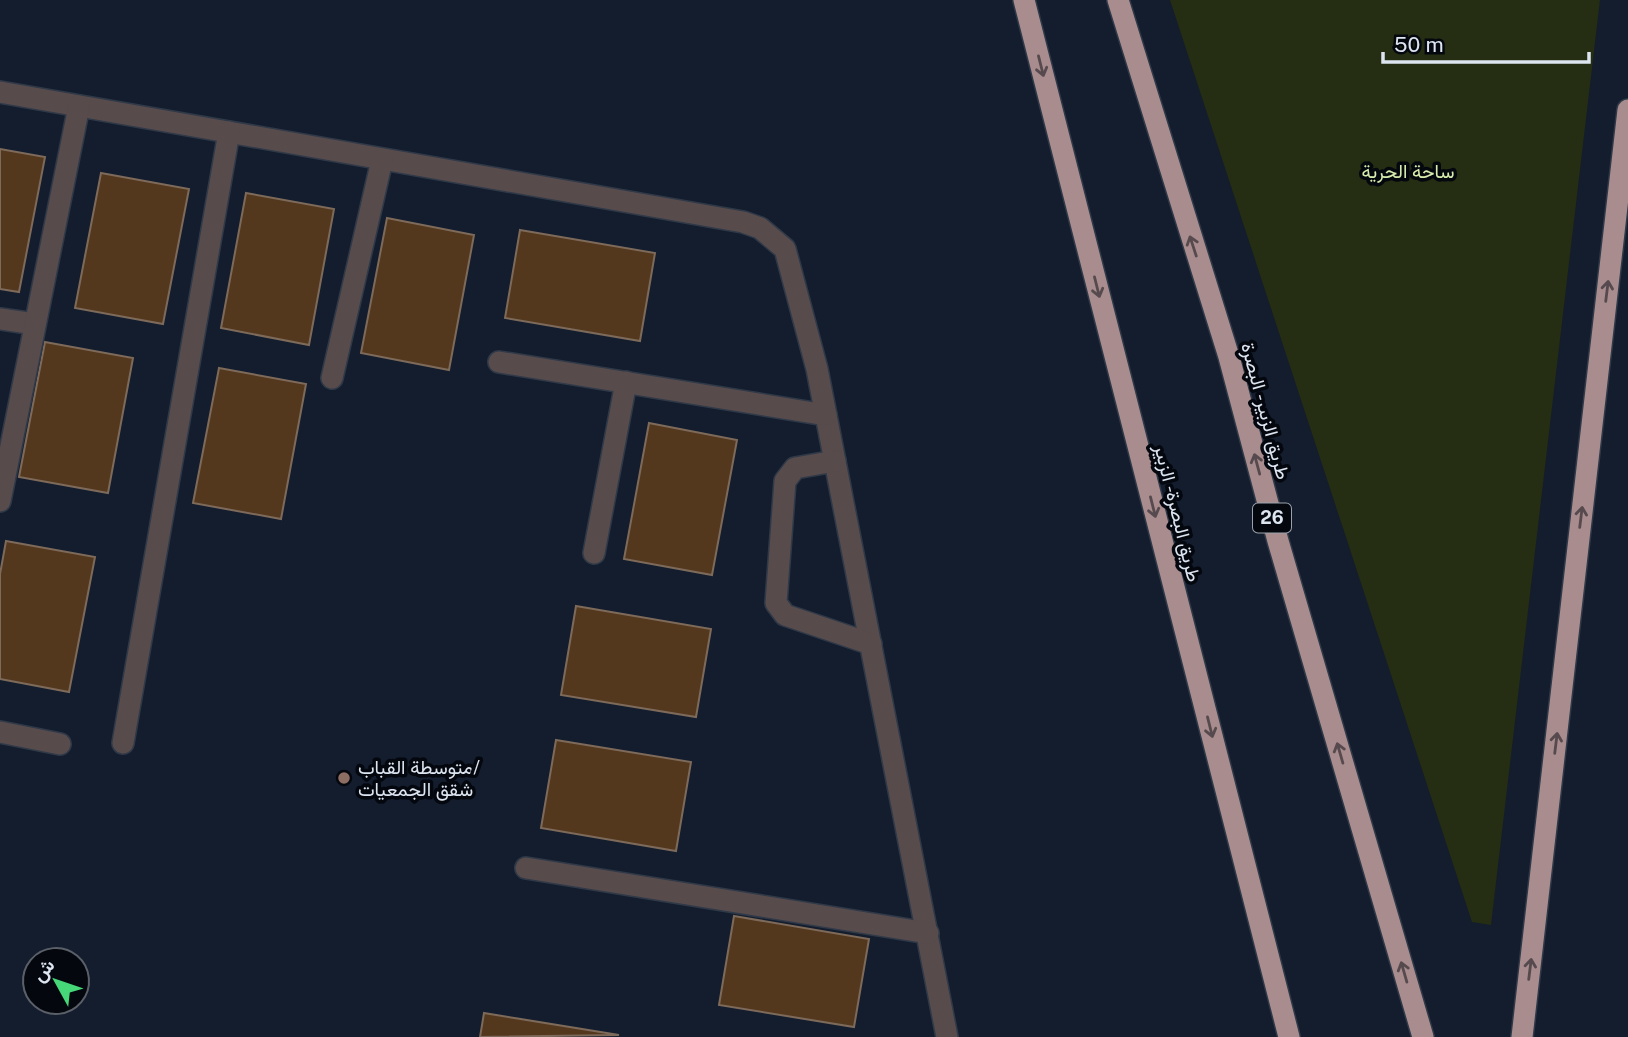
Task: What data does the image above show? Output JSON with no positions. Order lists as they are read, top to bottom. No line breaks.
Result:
{"streets":{"highway":["طريق الزبير - البصرة","طريق البصرة - الزبير","26"]},"one_way":["طريق الزبير - البصرة","طريق البصرة - الزبير"],"parks":["ساحة الحرية"],"places":["متوسطة القباب/ شقق الجمعيات"],"scale_bar":"50 m","north":"top left"}
